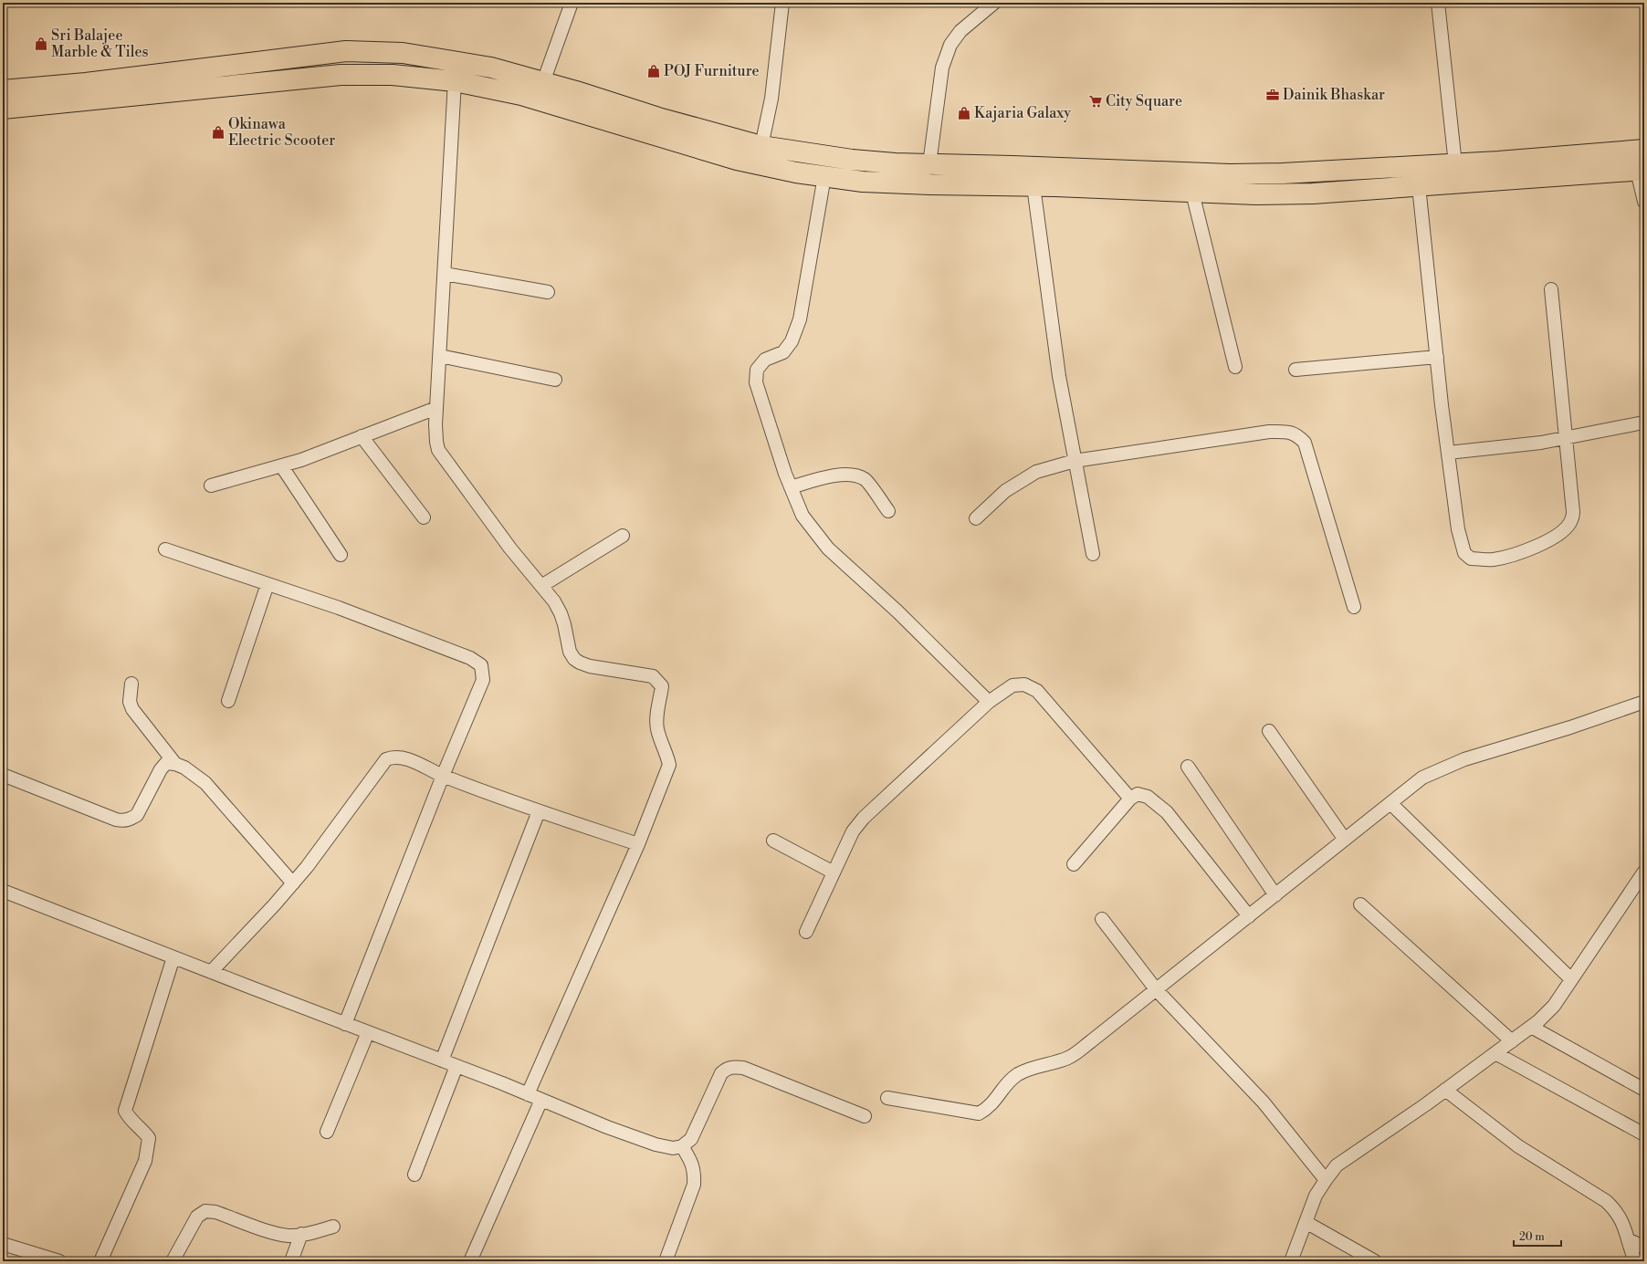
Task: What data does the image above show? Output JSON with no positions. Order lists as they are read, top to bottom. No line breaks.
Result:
{"places":{"shop":["Sri Balajee Marble & Tiles","POJ Furniture","Kajaria Galaxy","Okinawa Electric Scooter"],"office":["Dainik Bhaskar"],"supermarket":["City Square"]},"scale_bar":"20 m"}
